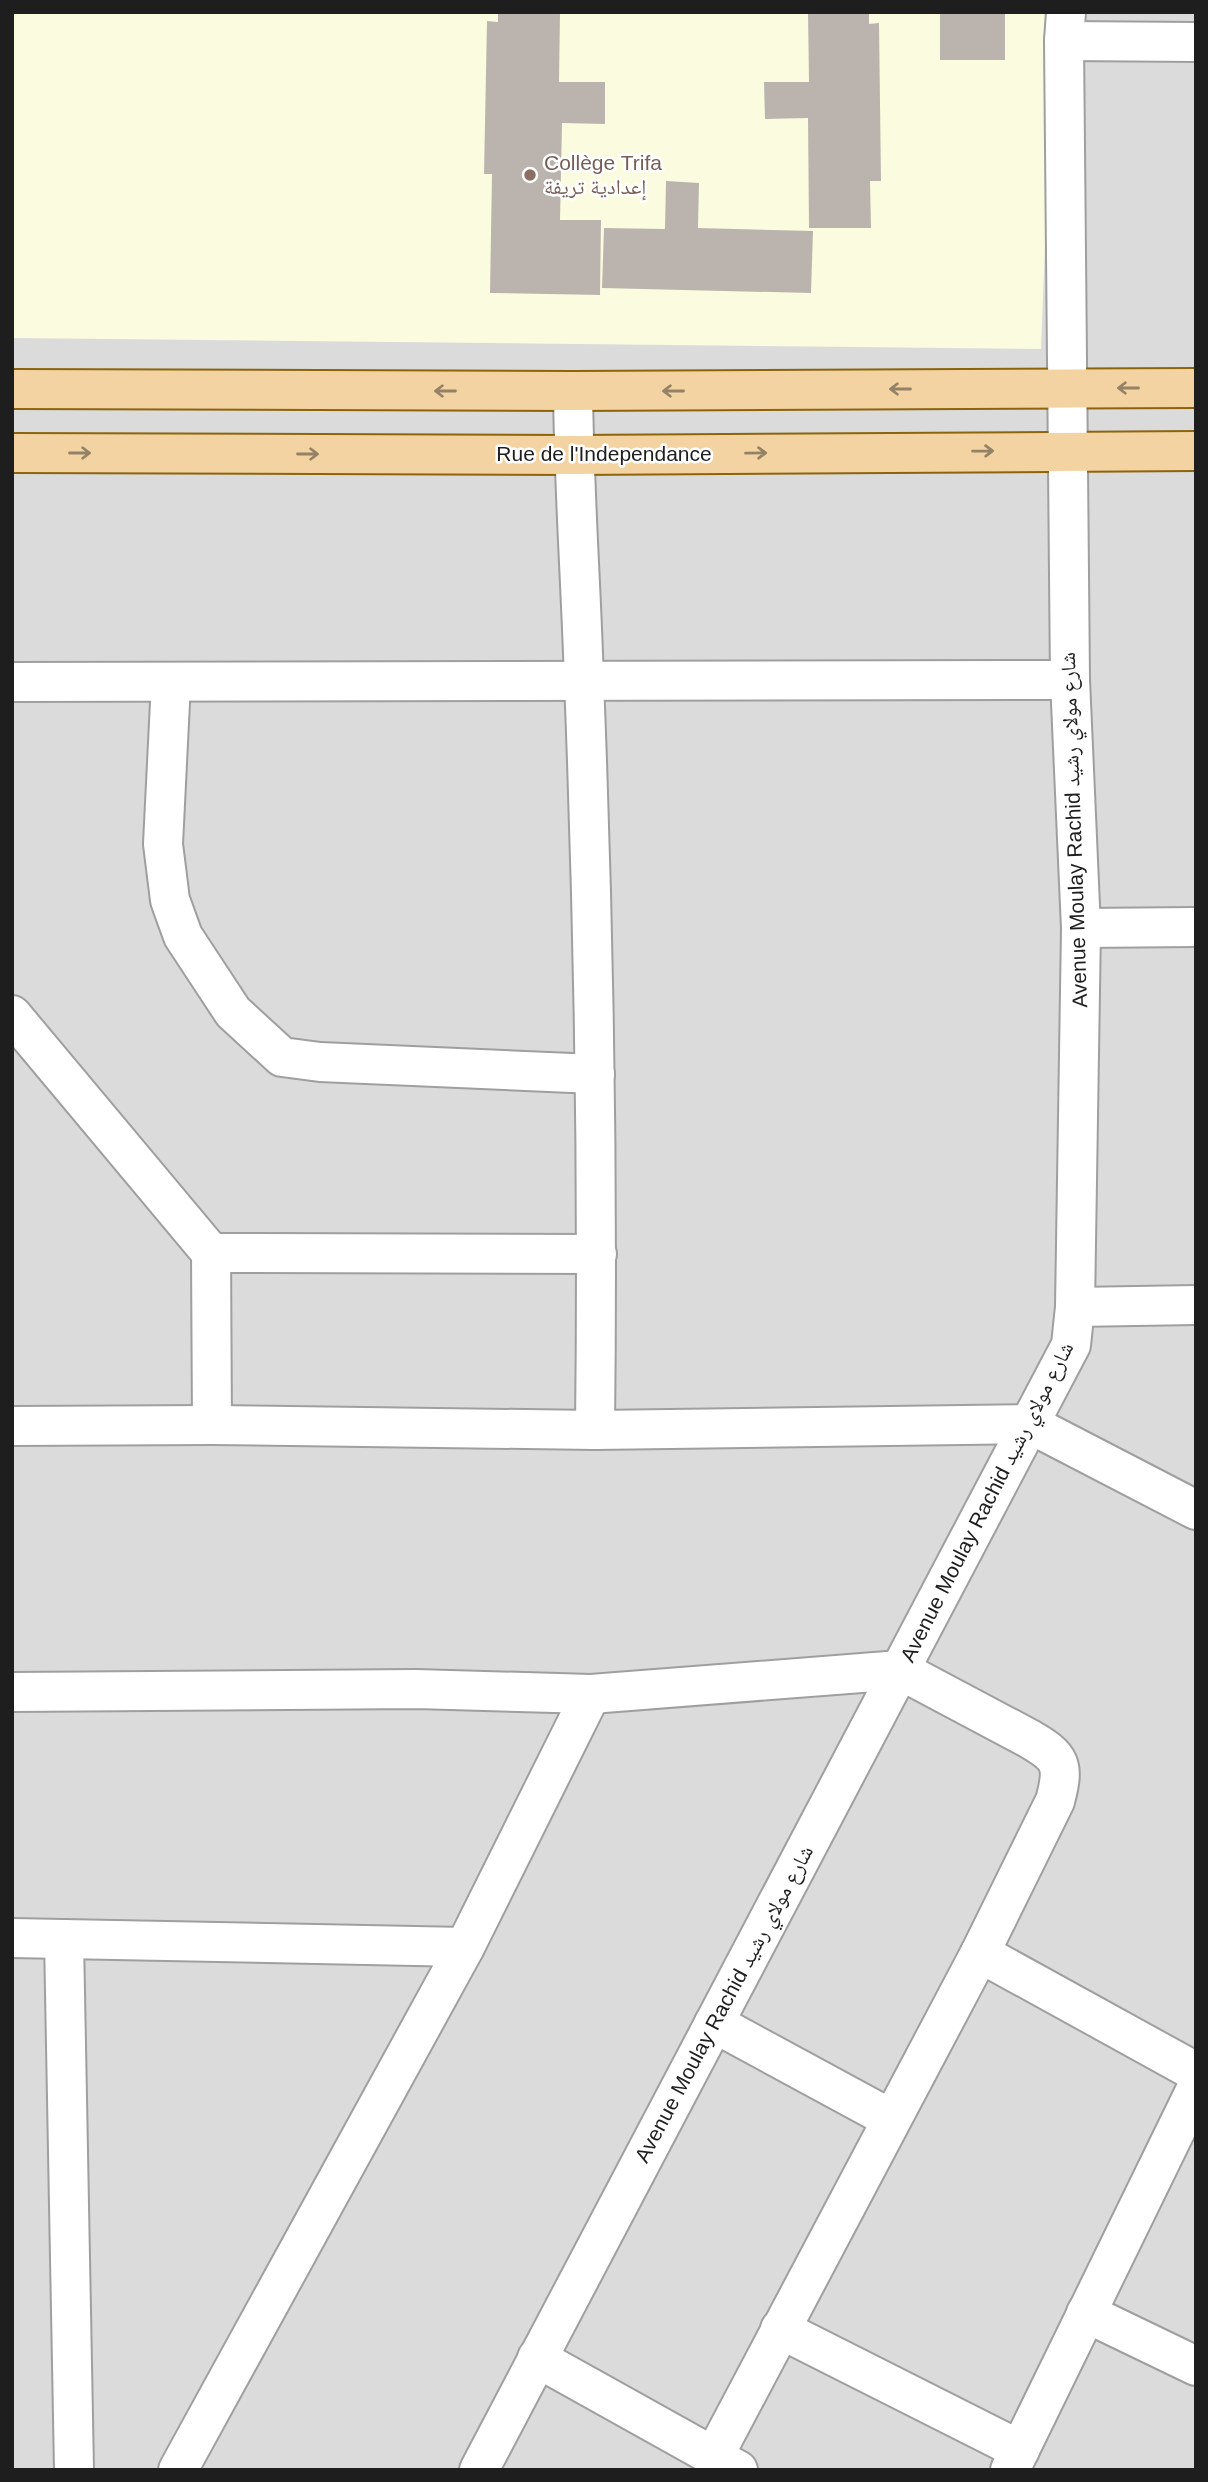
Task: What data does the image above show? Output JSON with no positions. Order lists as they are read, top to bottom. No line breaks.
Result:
{"streets":{"main road":["Rue de l'Independance"],"street":["Avenue Moulay Rachid شارع مولاي رشيد"]},"crossings":[["Rue de l'Independance","Avenue Moulay Rachid شارع مولاي رشيد"]],"places":["Collège Trifa إعدادية تريفة"]}
